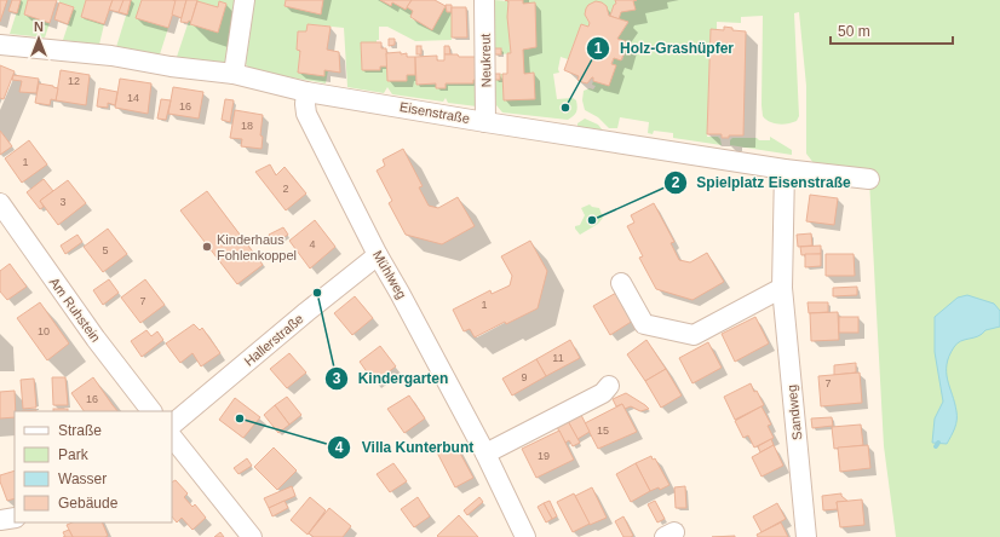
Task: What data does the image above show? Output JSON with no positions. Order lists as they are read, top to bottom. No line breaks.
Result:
{"streets":{"street":["Neukreut","Eisenstraße","Mühlweg","Am Ruhstein","Hallerstraße","Sandweg"]},"crossings":[["Neukreut","Eisenstraße"],["Eisenstraße","Mühlweg"],["Eisenstraße","Sandweg"],["Mühlweg","Hallerstraße"]],"places":["Holz-Grashüpfer","Spielplatz Eisenstraße","Kinderhaus Fohlenkoppel","Kindergarten","Villa Kunterbunt"],"house_numbers":["12","14","16","18","1","2","3","4","5","7","1","10","11","9","7","16","15","19"],"legend":["Straße","Park","Wasser","Gebäude"],"scale_bar":"50 m","north":"top"}
